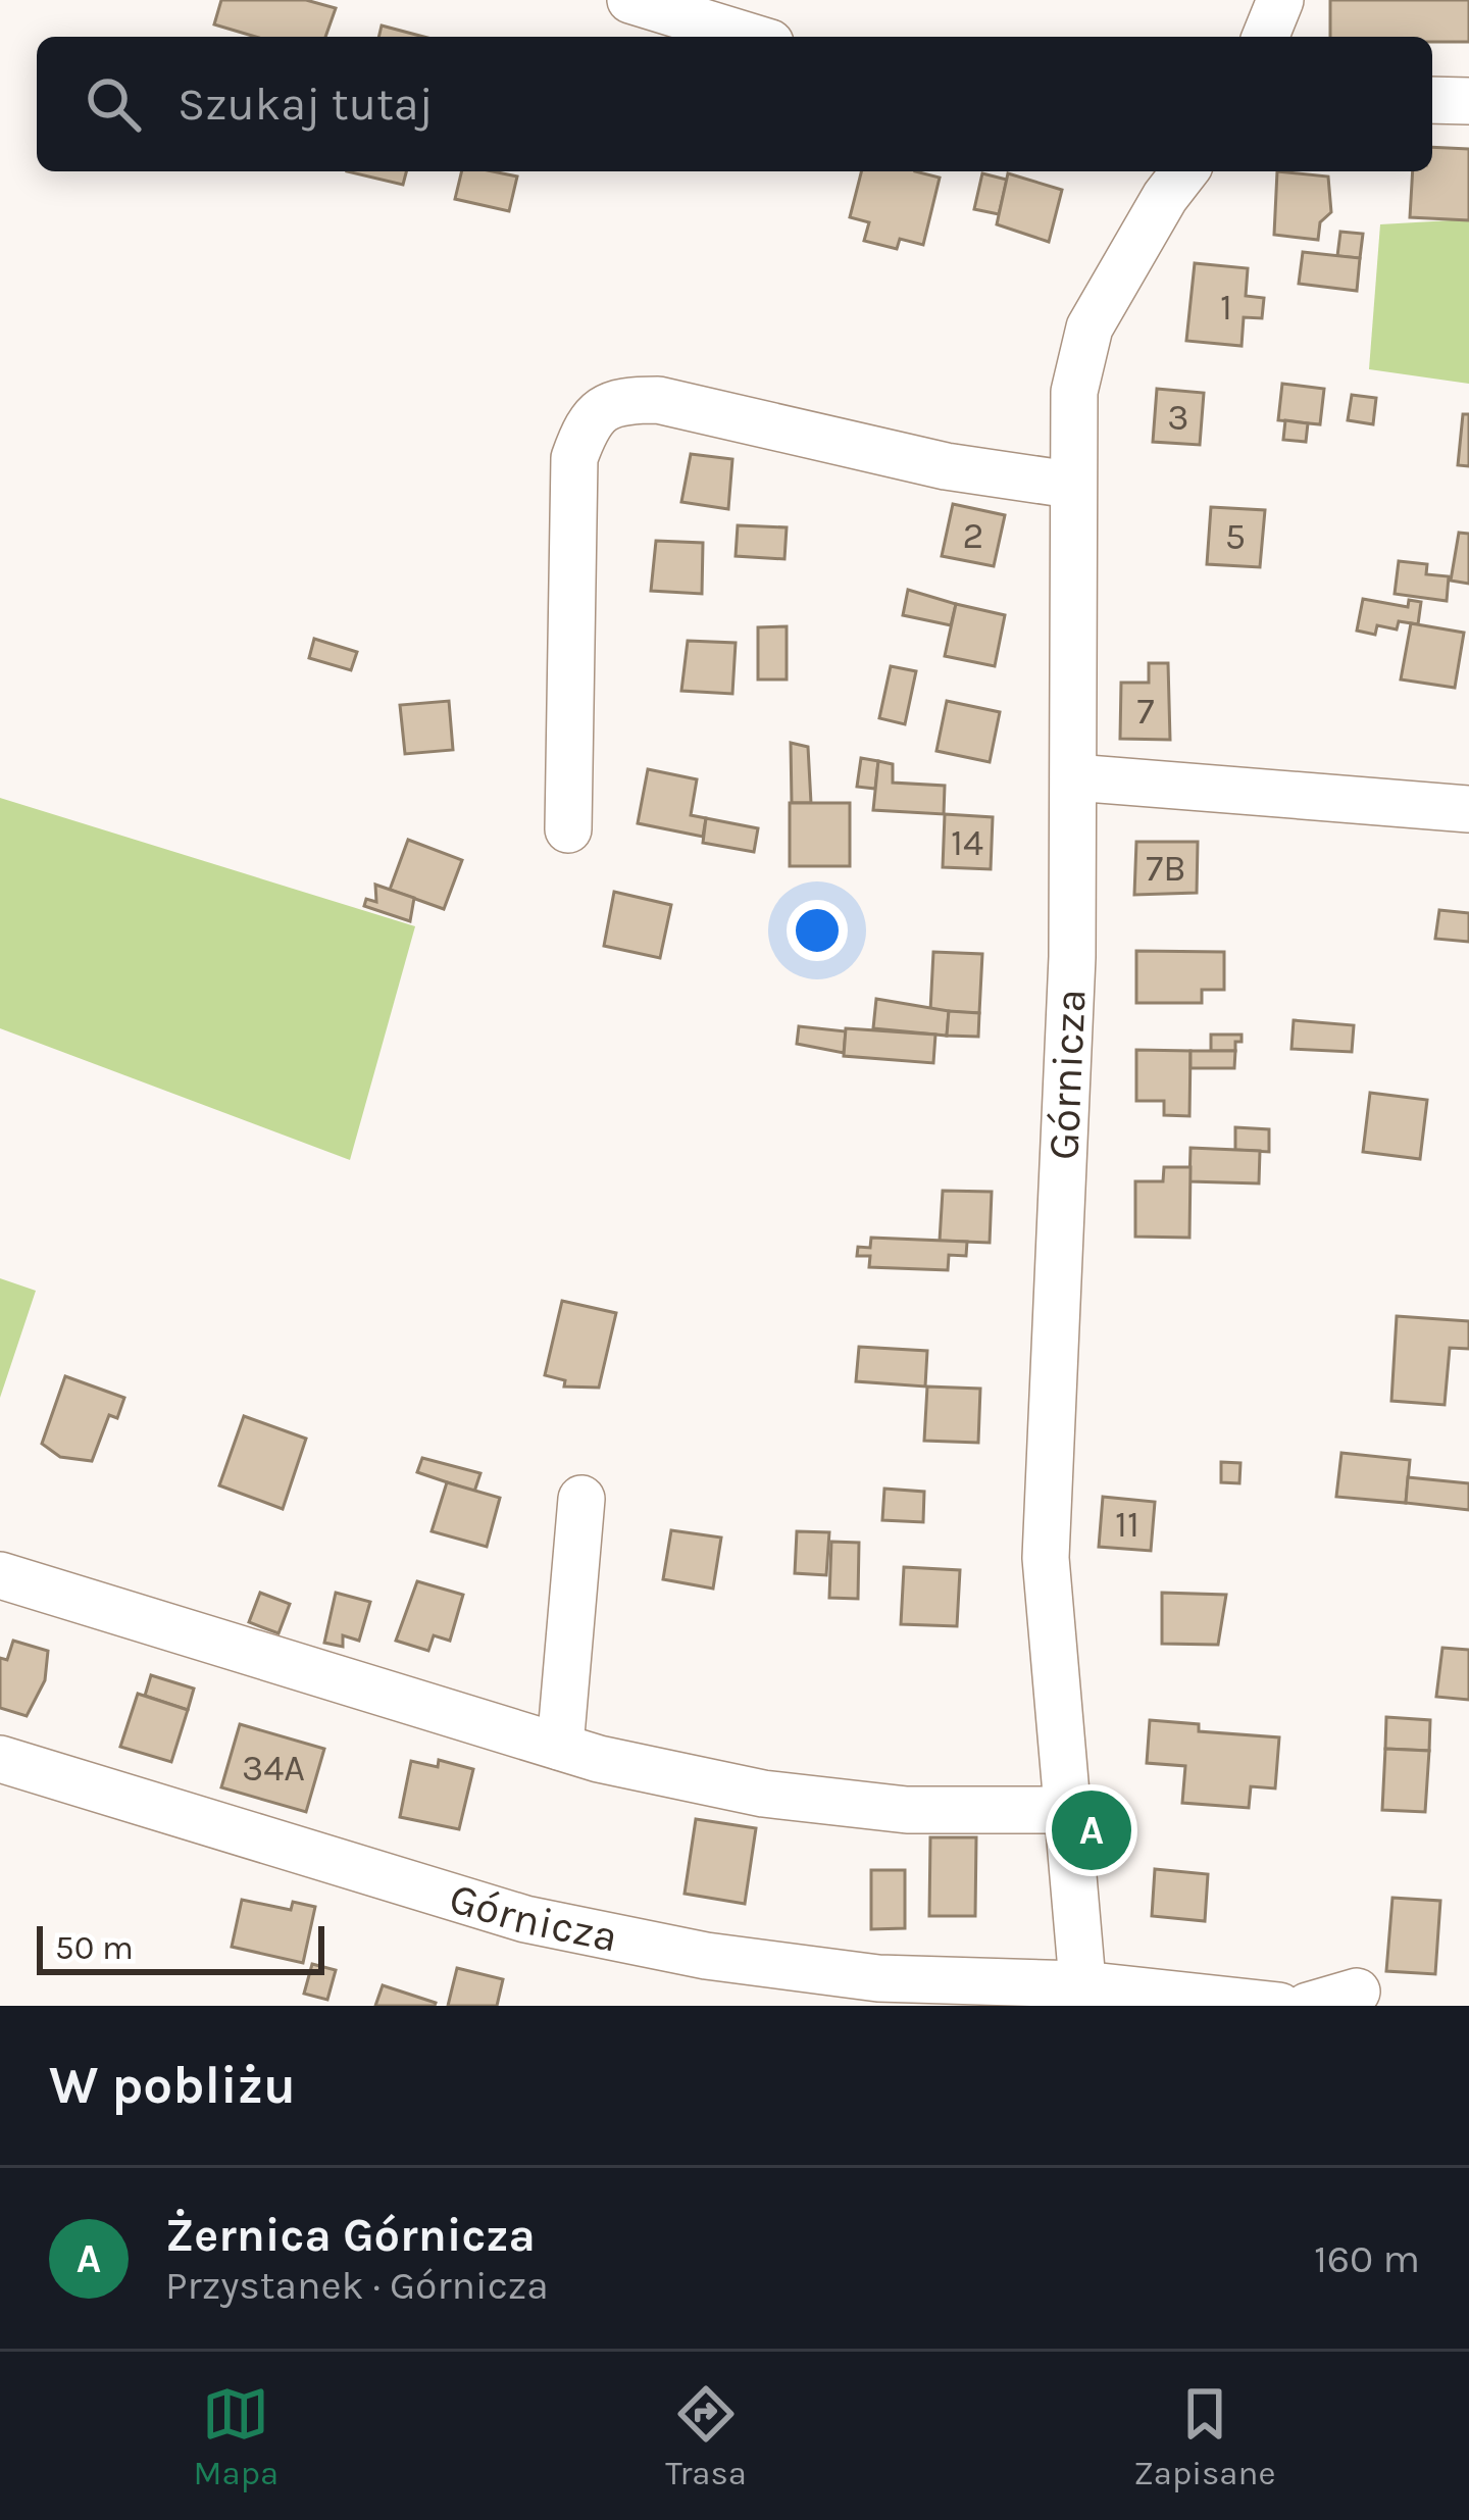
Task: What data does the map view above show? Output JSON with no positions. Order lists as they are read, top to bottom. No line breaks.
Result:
{"streets":{"street":["Górnicza"]},"house_numbers":["1","3","2","5","7","14","7B","11","34A"],"scale_bar":"50 m","page":{"search":"Szukaj tutaj","pins":"A","scale":"50 m","heading":"W pobliżu","list":[{"mark":"A","name":"Żernica Górnicza","note":"Przystanek · Górnicza","value":"160 m"}],"nav":["Mapa","Trasa","Zapisane"]}}
